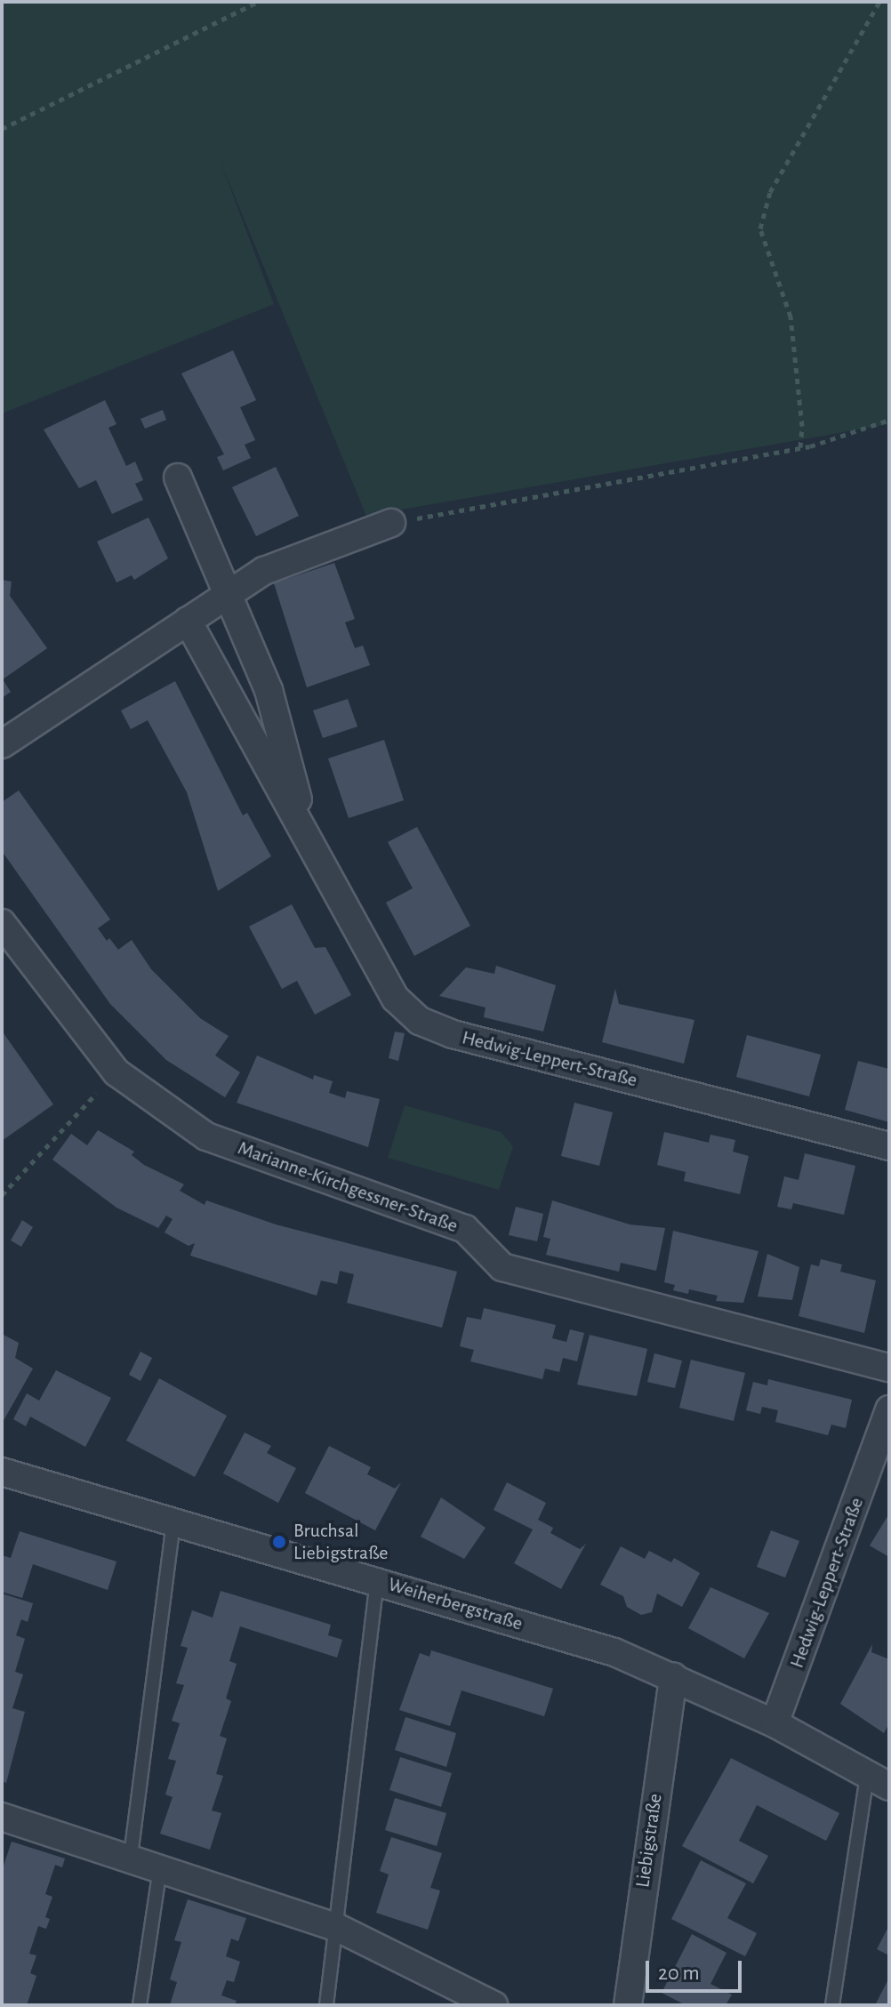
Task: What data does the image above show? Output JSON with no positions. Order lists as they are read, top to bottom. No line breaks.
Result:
{"streets":{"street":["Hedwig-Leppert-Straße","Marianne-Kirchgessner-Straße","Weiherbergstraße","Liebigstraße"]},"crossings":[["Hedwig-Leppert-Straße","Weiherbergstraße"],["Weiherbergstraße","Liebigstraße"]],"places":["Bruchsal Liebigstraße"],"scale_bar":"20 m"}
